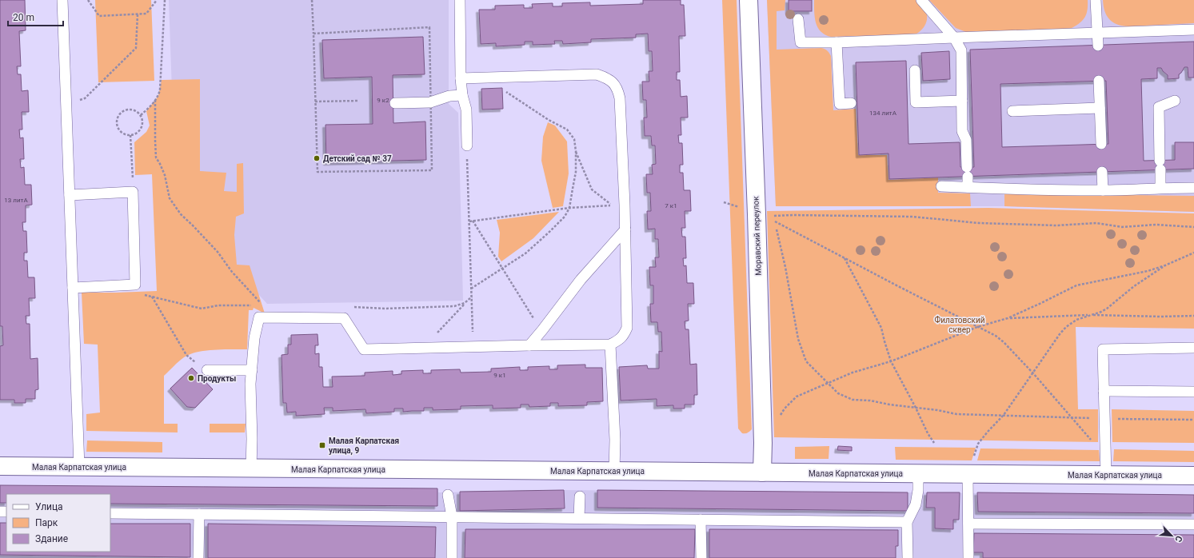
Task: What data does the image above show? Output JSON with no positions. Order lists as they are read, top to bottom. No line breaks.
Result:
{"streets":{"street":["Моравский переулок","Малая Карпатская улица"]},"crossings":[["Моравский переулок","Малая Карпатская улица"]],"parks":["Филатовский сквер"],"places":{"other":["Детский сад № 37","Продукты"],"transit":["Малая Карпатская улица, 9"]},"house_numbers":["9 к2","134 литА","13 литА","7 к1","9 к1"],"legend":["Улица","Парк","Здание"],"scale_bar":"20 m","north":"bottom right"}
